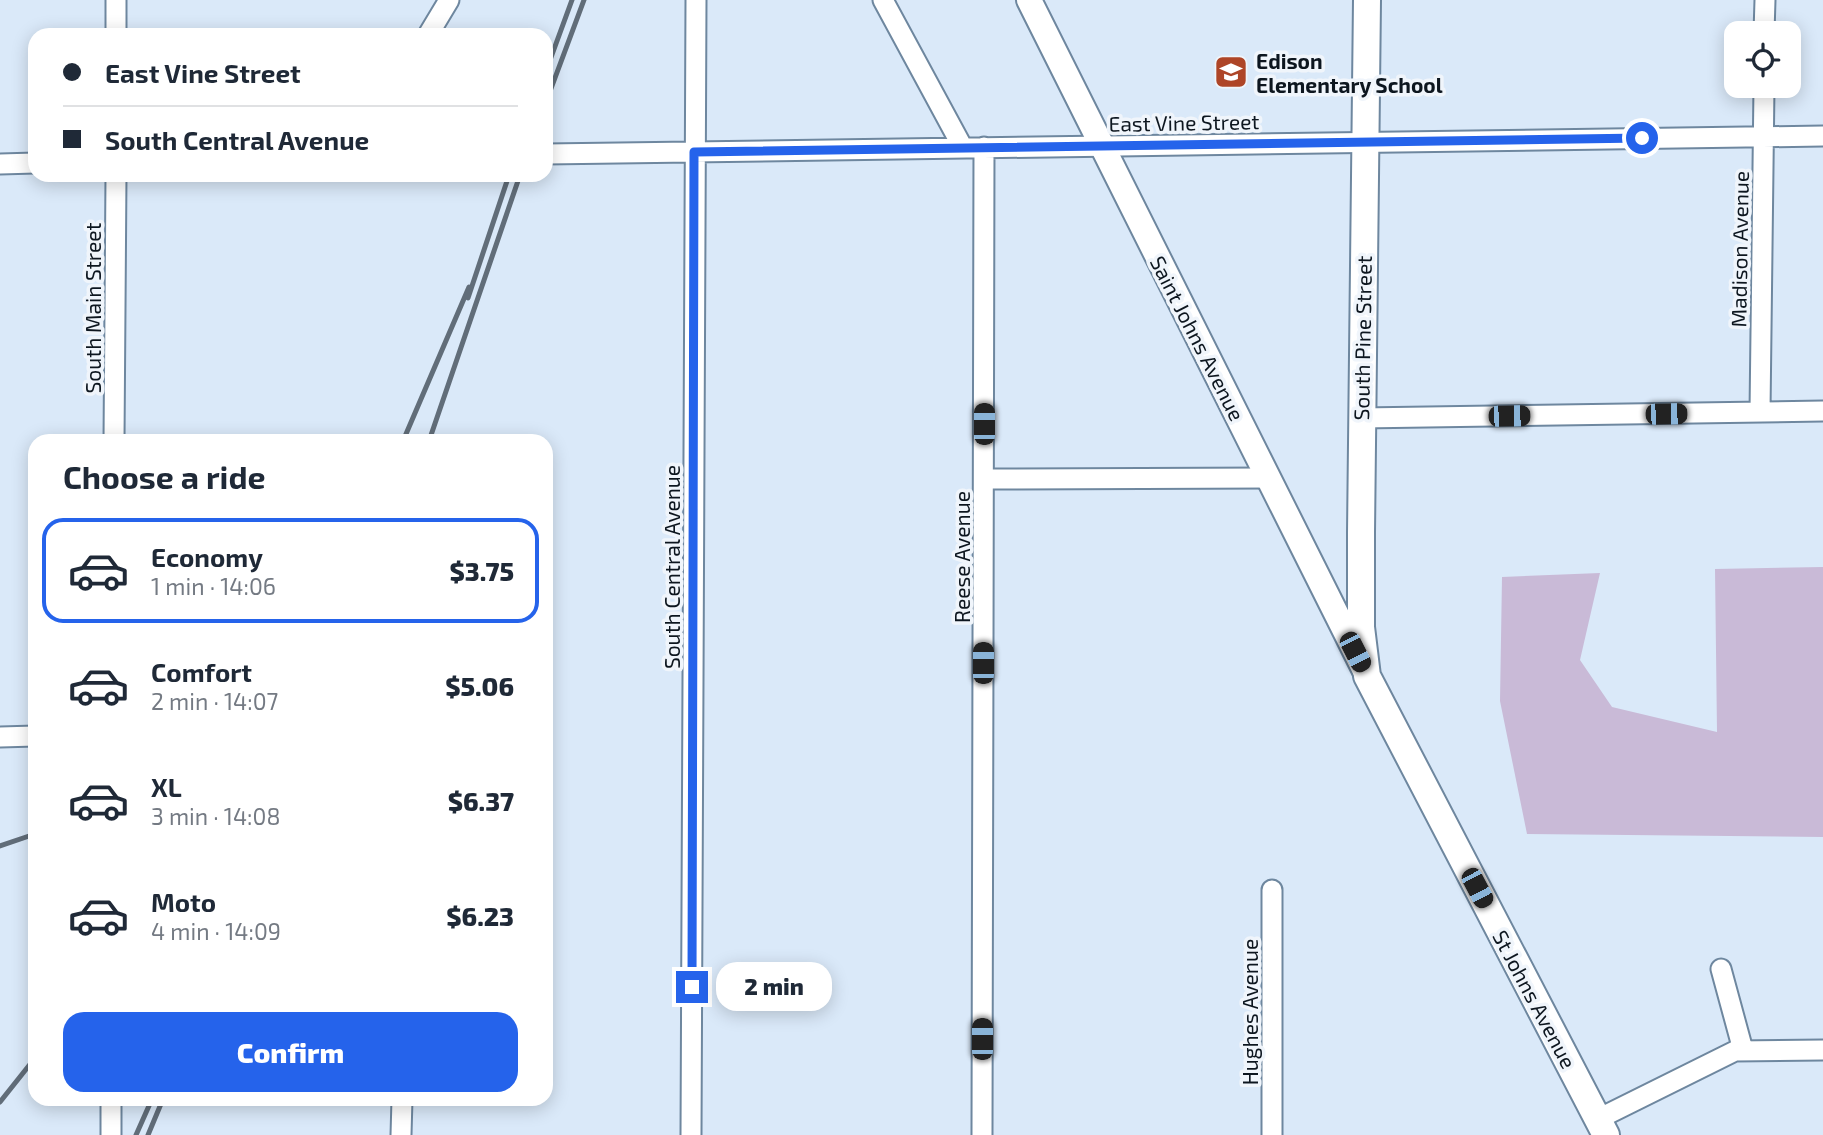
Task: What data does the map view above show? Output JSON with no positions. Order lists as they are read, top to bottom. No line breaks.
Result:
{"streets":{"main road":["South Pine Street","St Johns Avenue"],"street":["East Vine Street","Madison Avenue","South Main Street","Saint Johns Avenue","Reese Avenue","South Central Avenue","Hughes Avenue"]},"crossings":[["East Vine Street","Madison Avenue"],["East Vine Street","Saint Johns Avenue"],["East Vine Street","South Pine Street"],["East Vine Street","Reese Avenue"],["East Vine Street","South Central Avenue"],["Saint Johns Avenue","South Pine Street"],["Saint Johns Avenue","St Johns Avenue"],["South Pine Street","St Johns Avenue"]],"places":{"school or university":["Edison Elementary School"]},"page":{"banner":["East Vine Street","South Central Avenue"],"heading":"Choose a ride","list":[{"name":"Economy","note":"1 min · 14:06","value":"$3.75"},{"name":"Comfort","note":"2 min · 14:07","value":"$5.06"},{"name":"XL","note":"3 min · 14:08","value":"$6.37"},{"name":"Moto","note":"4 min · 14:09","value":"$6.23"}],"bubble":"2 min","buttons":"Confirm"}}
